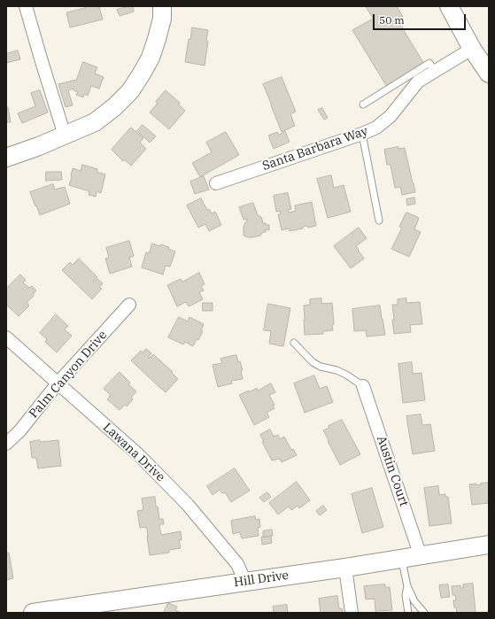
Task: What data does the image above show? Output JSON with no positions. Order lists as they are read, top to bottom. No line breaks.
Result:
{"streets":{"street":["Santa Barbara Way","Palm Canyon Drive","Lawana Drive","Austin Court","Hill Drive"]},"crossings":[["Palm Canyon Drive","Lawana Drive"],["Lawana Drive","Hill Drive"],["Austin Court","Hill Drive"]],"scale_bar":"50 m"}
